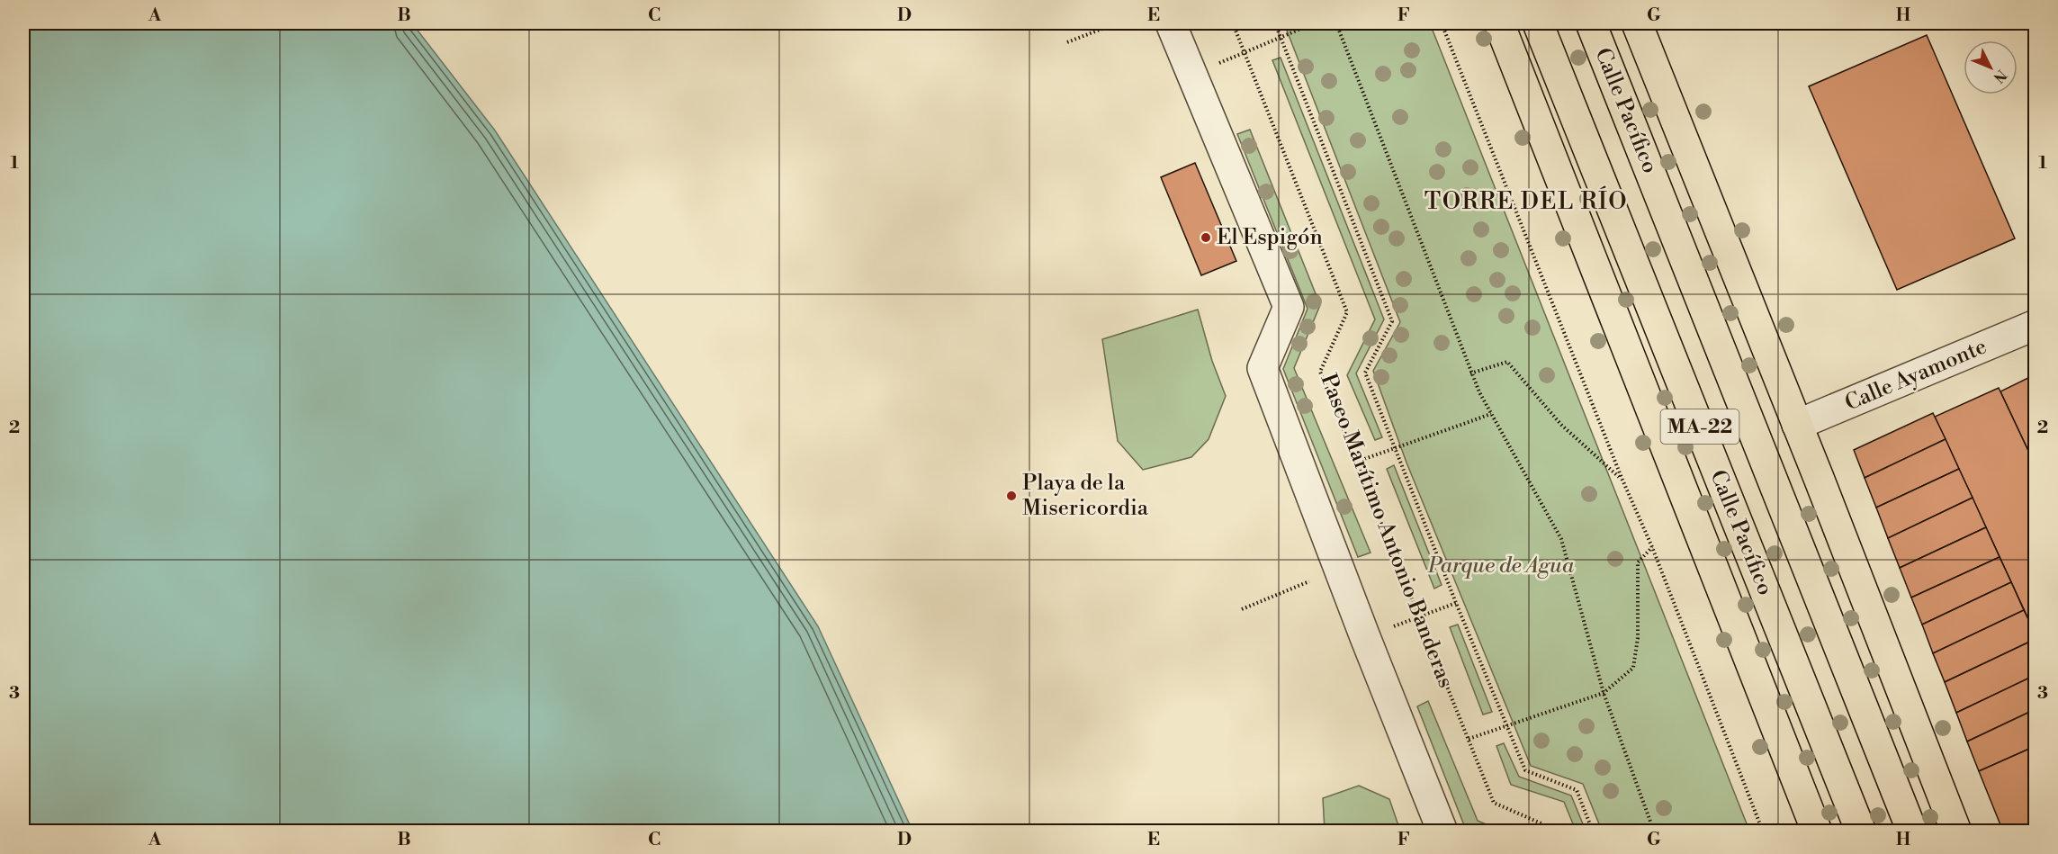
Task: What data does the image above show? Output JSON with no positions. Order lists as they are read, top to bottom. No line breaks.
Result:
{"streets":{"main road":["Calle Pacífico","MA-22"],"street":["Calle Ayamonte"],"path":["Paseo Marítimo Antonio Banderas"]},"crossings":[["Calle Pacífico","Calle Ayamonte"]],"districts":["TORRE DEL RÍO"],"parks":["Parque de Agua"],"places":["El Espigón","Playa de la Misericordia"],"north":"bottom right","grid":{"columns":["A","B","C","D","E","F","G","H"],"rows":["1","2","3"]}}
